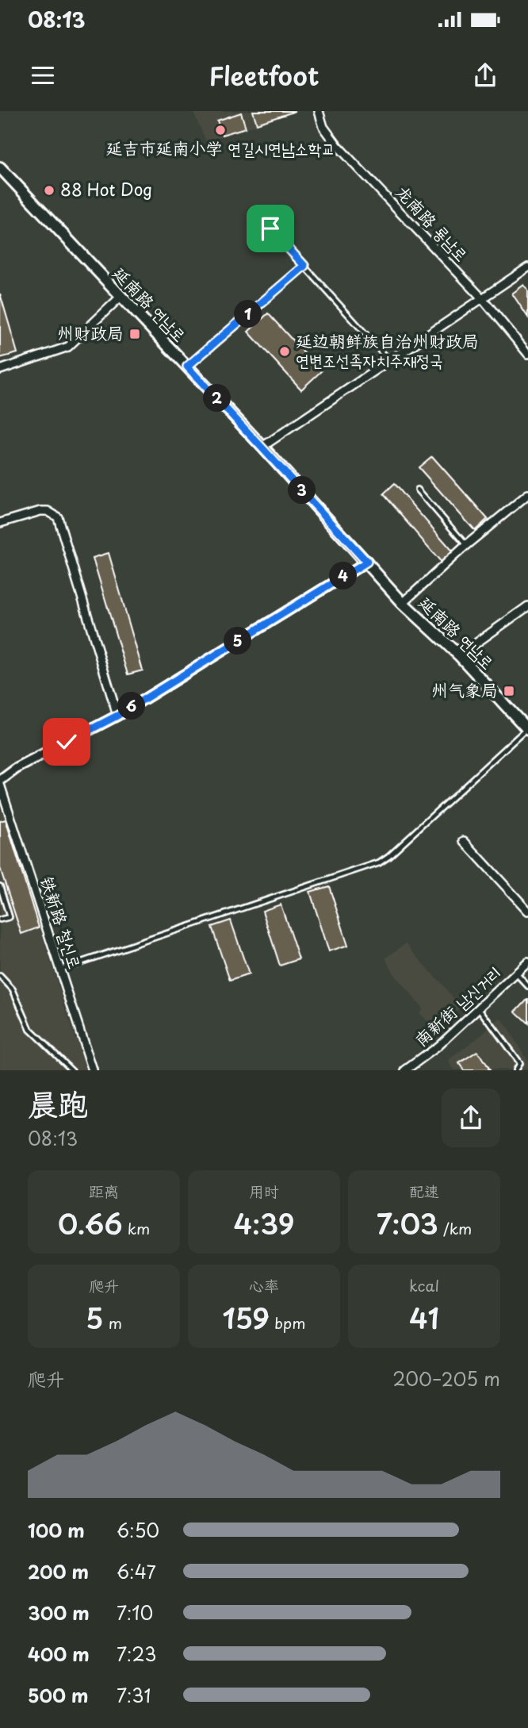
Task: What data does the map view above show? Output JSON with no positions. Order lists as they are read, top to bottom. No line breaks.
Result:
{"streets":{"main road":["延南路 연남로"],"street":["龙南路 룡남로","铁新路 철신로","南新街 남신거리"]},"places":{"other":["延吉市延南小学 연길시연남소학교","88 Hot Dog","延边朝鲜族自治州财政局 연변조선족자치주재정국"],"transit":["州财政局","州气象局"]},"page":{"status":"08:13","header":"Fleetfoot","pins":["1","2","3","4","5","6"],"heading":["晨跑","08:13"],"stats":[["距离","0.66 km"],["用时","4:39"],["配速","7:03 /km"],["爬升","5 m"],["心率","159 bpm"],["kcal","41"]],"chart":["爬升","200–205 m"],"list":[{"name":"100 m","note":"6:50"},{"name":"200 m","note":"6:47"},{"name":"300 m","note":"7:10"},{"name":"400 m","note":"7:23"},{"name":"500 m","note":"7:31"}]}}
